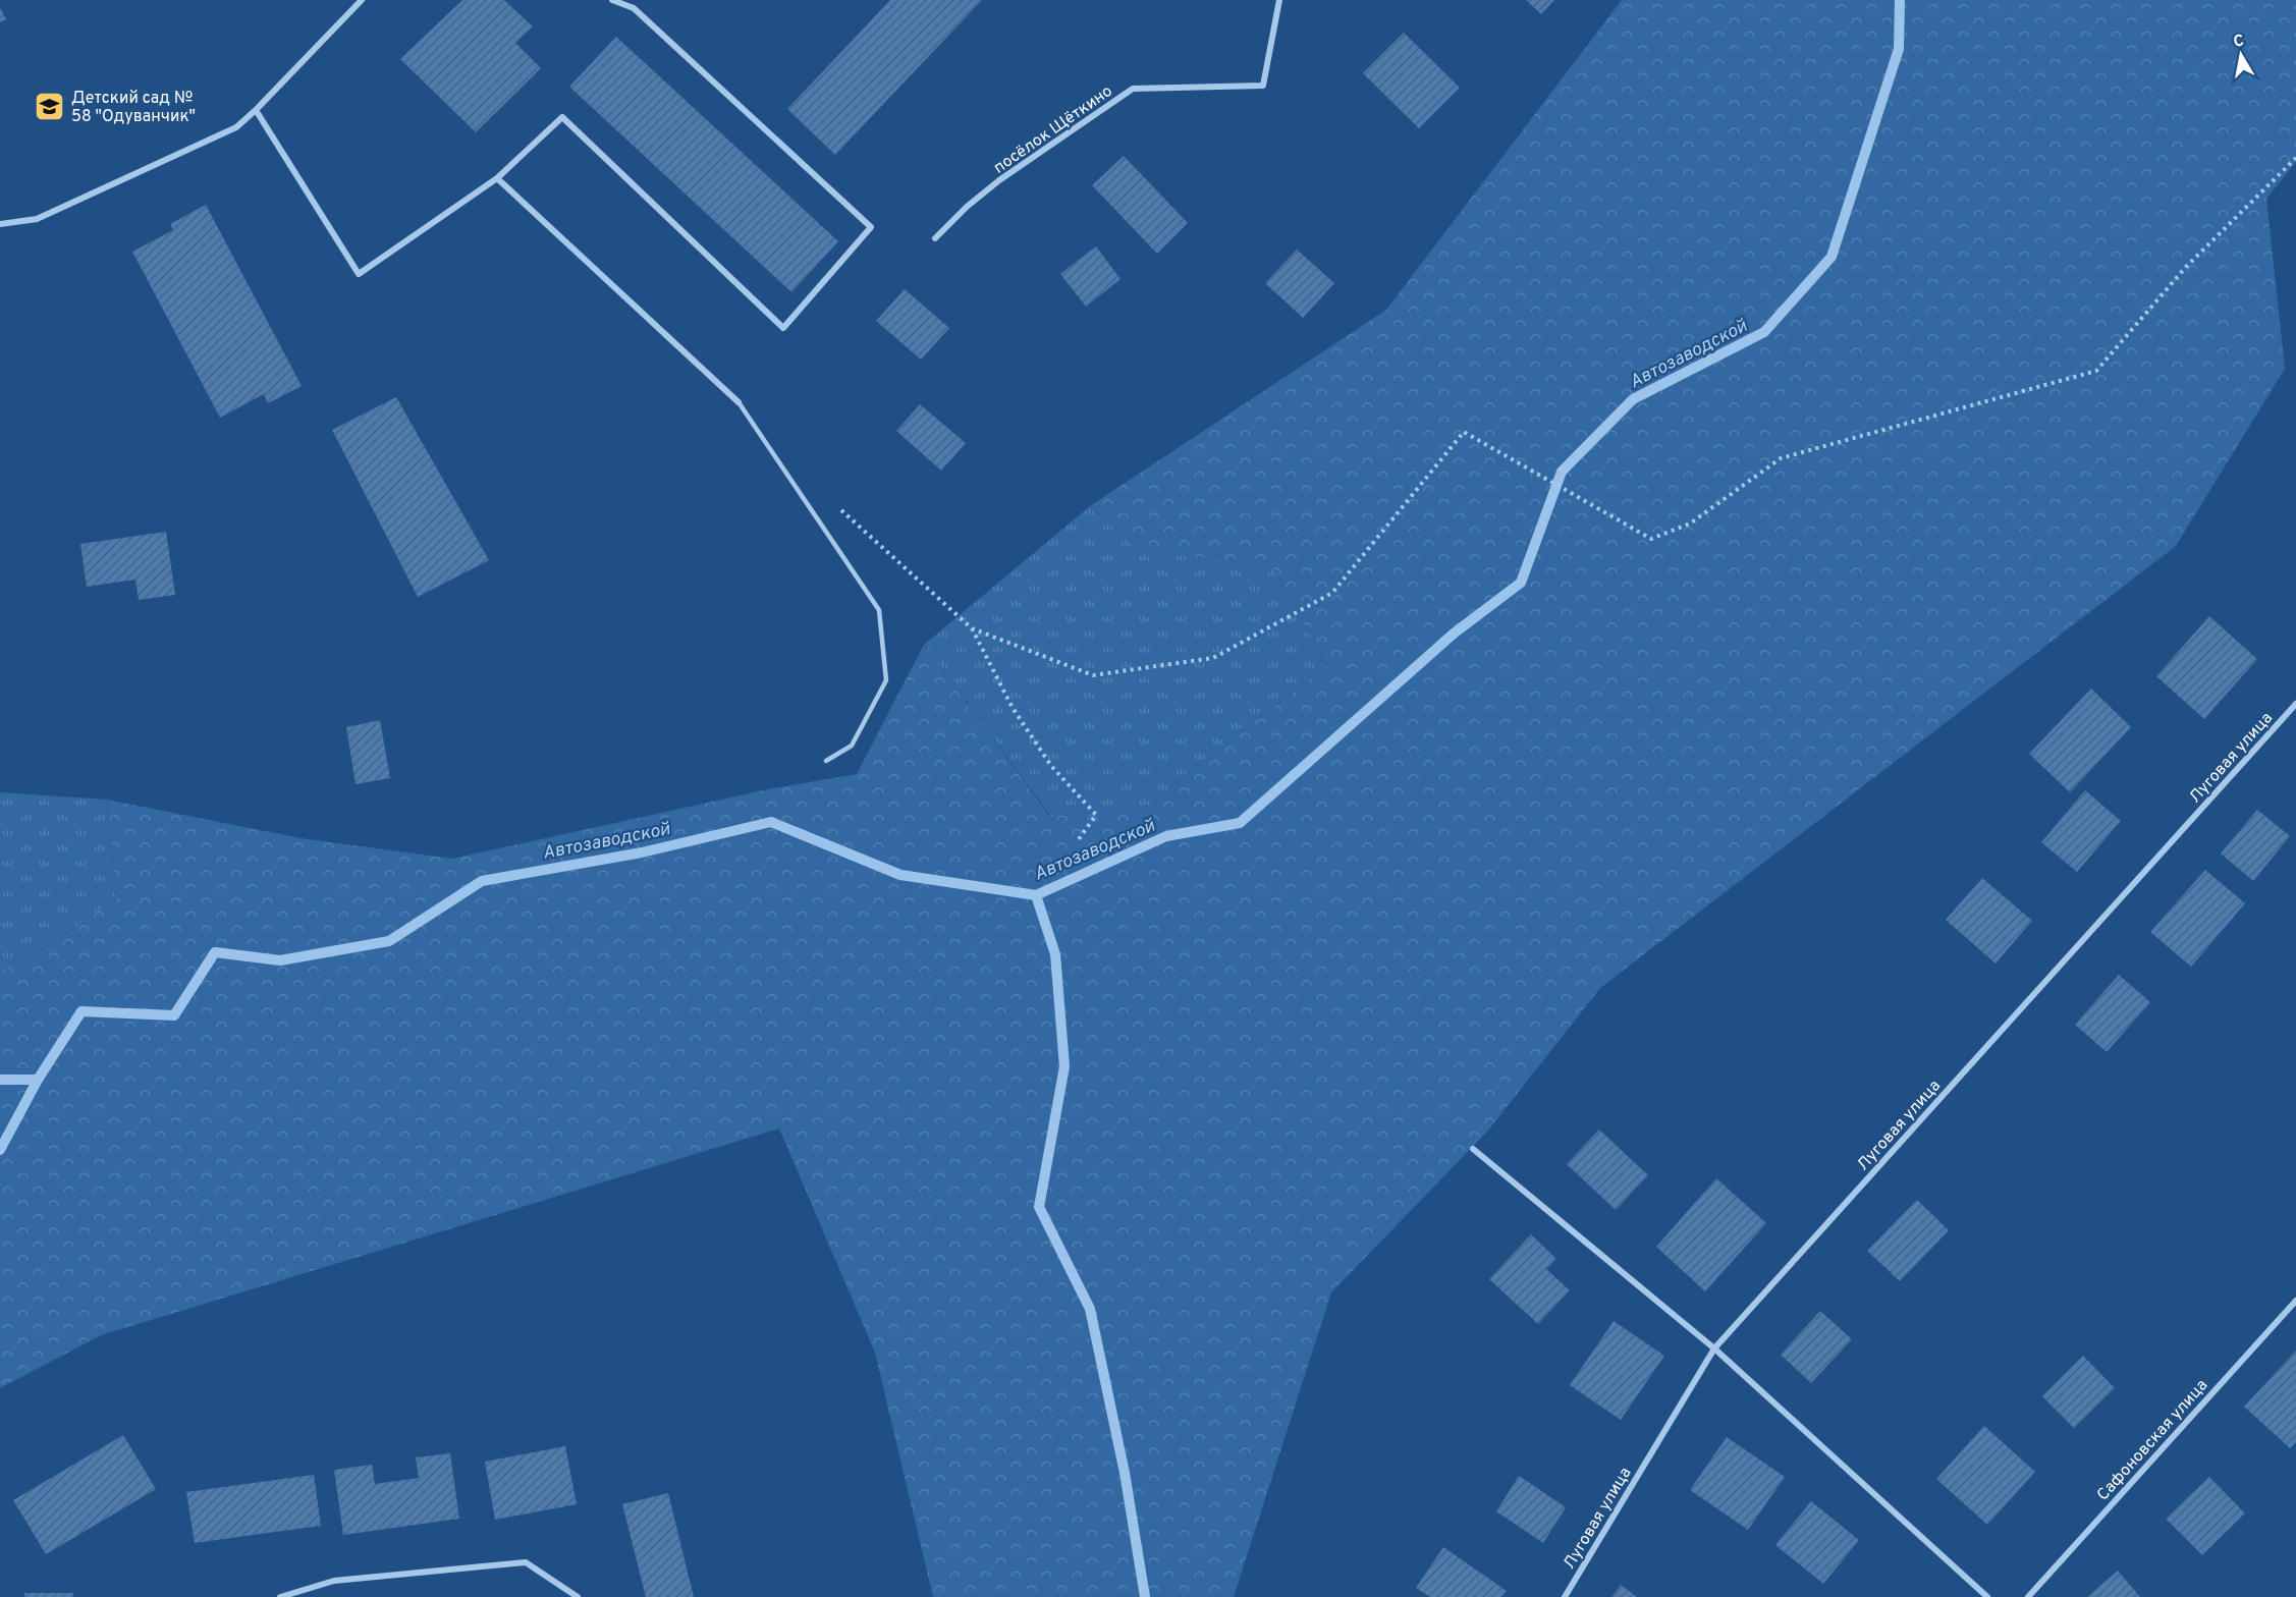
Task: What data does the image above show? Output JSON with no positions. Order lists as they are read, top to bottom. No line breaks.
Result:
{"streets":{"street":["посёлок Щёткино","Луговая улица","Сафоновская улица"]},"water":["Автозаводской"],"places":{"school or university":["Детский сад № 58 \"Одуванчик\""]},"north":"top"}
